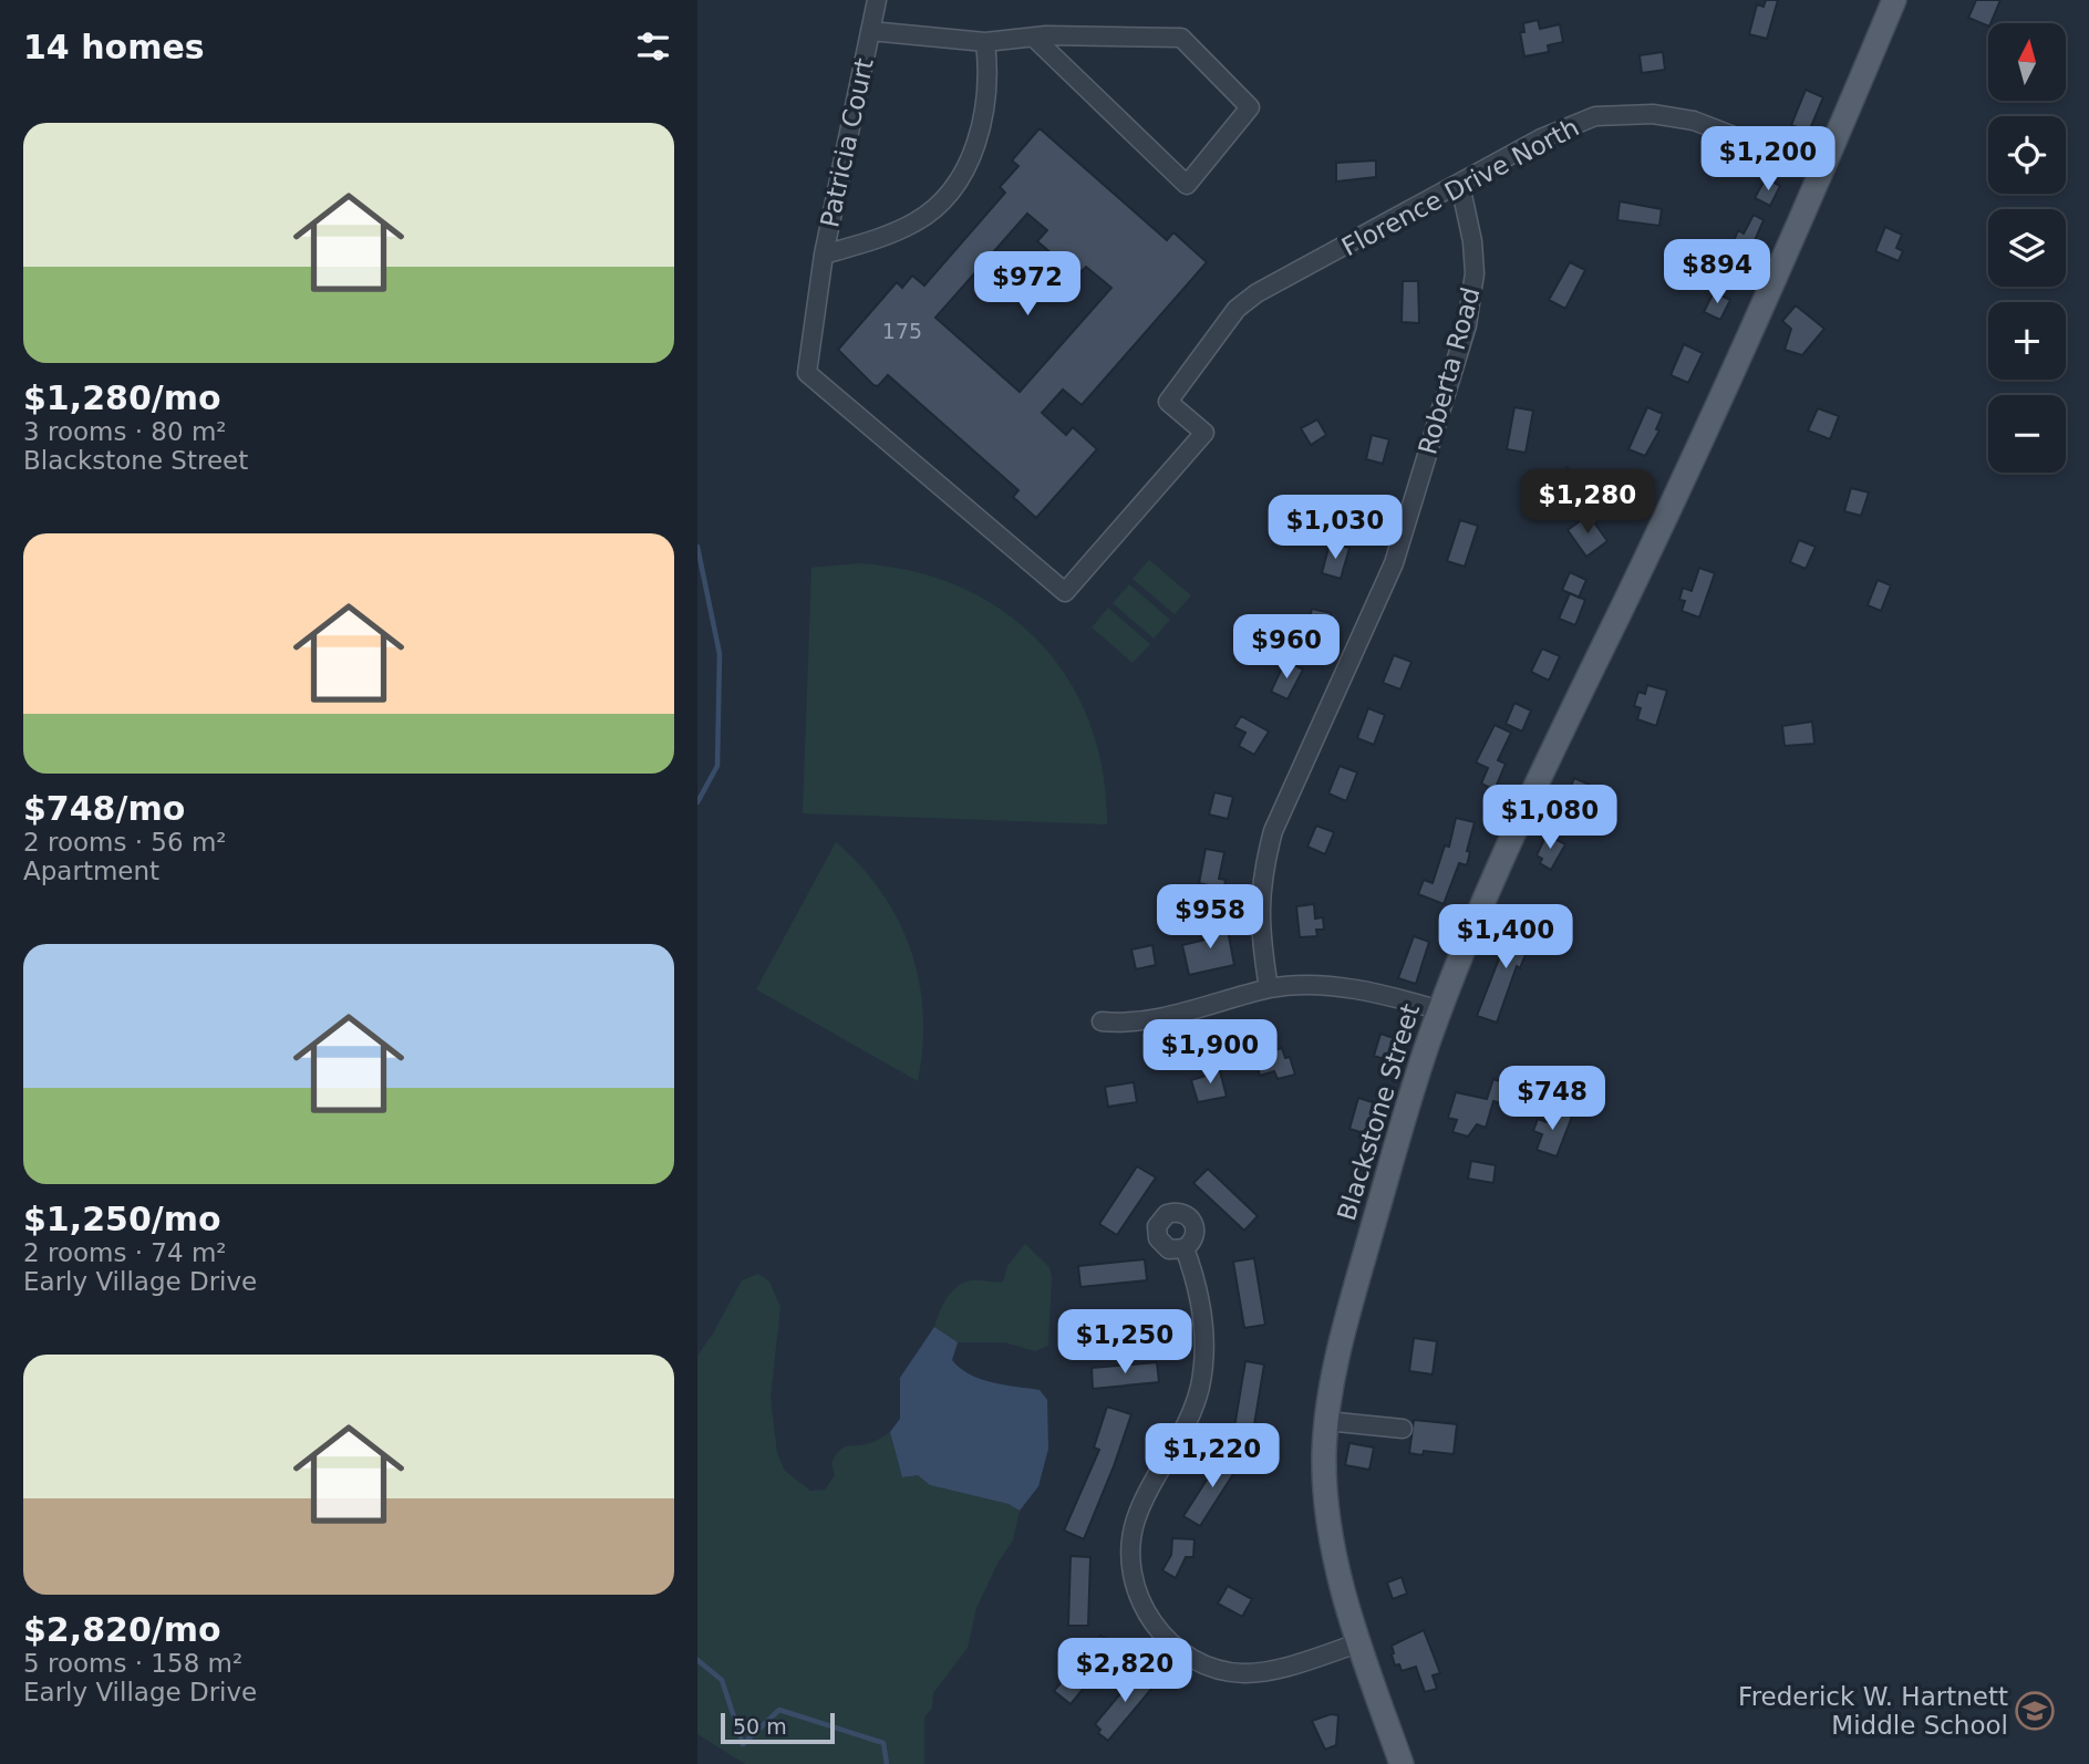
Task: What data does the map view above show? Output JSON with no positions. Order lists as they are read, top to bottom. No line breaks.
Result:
{"streets":{"main road":["Blackstone Street"],"street":["Patricia Court","Florence Drive North","Roberta Road"]},"crossings":[["Patricia Court","Florence Drive North"],["Florence Drive North","Roberta Road"],["Florence Drive North","Blackstone Street"]],"places":{"school or university":["Frederick W. Hartnett Middle School"]},"house_numbers":["175"],"scale_bar":"50 m","north":"top","page":{"heading":"14 homes","map_buttons":["+","−"],"list":[{"name":"$1,280/mo","note":"3 rooms · 80 m² · Blackstone Street"},{"name":"$748/mo","note":"2 rooms · 56 m² · Apartment"},{"name":"$1,250/mo","note":"2 rooms · 74 m² · Early Village Drive"},{"name":"$2,820/mo","note":"5 rooms · 158 m² · Early Village Drive"}],"price":["$1,200","$894","$972","$1,280","$1,030","$960","$1,080","$958","$1,400","$1,900","$748","$1,250","$1,220","$2,820"],"scale":"50 m"}}
